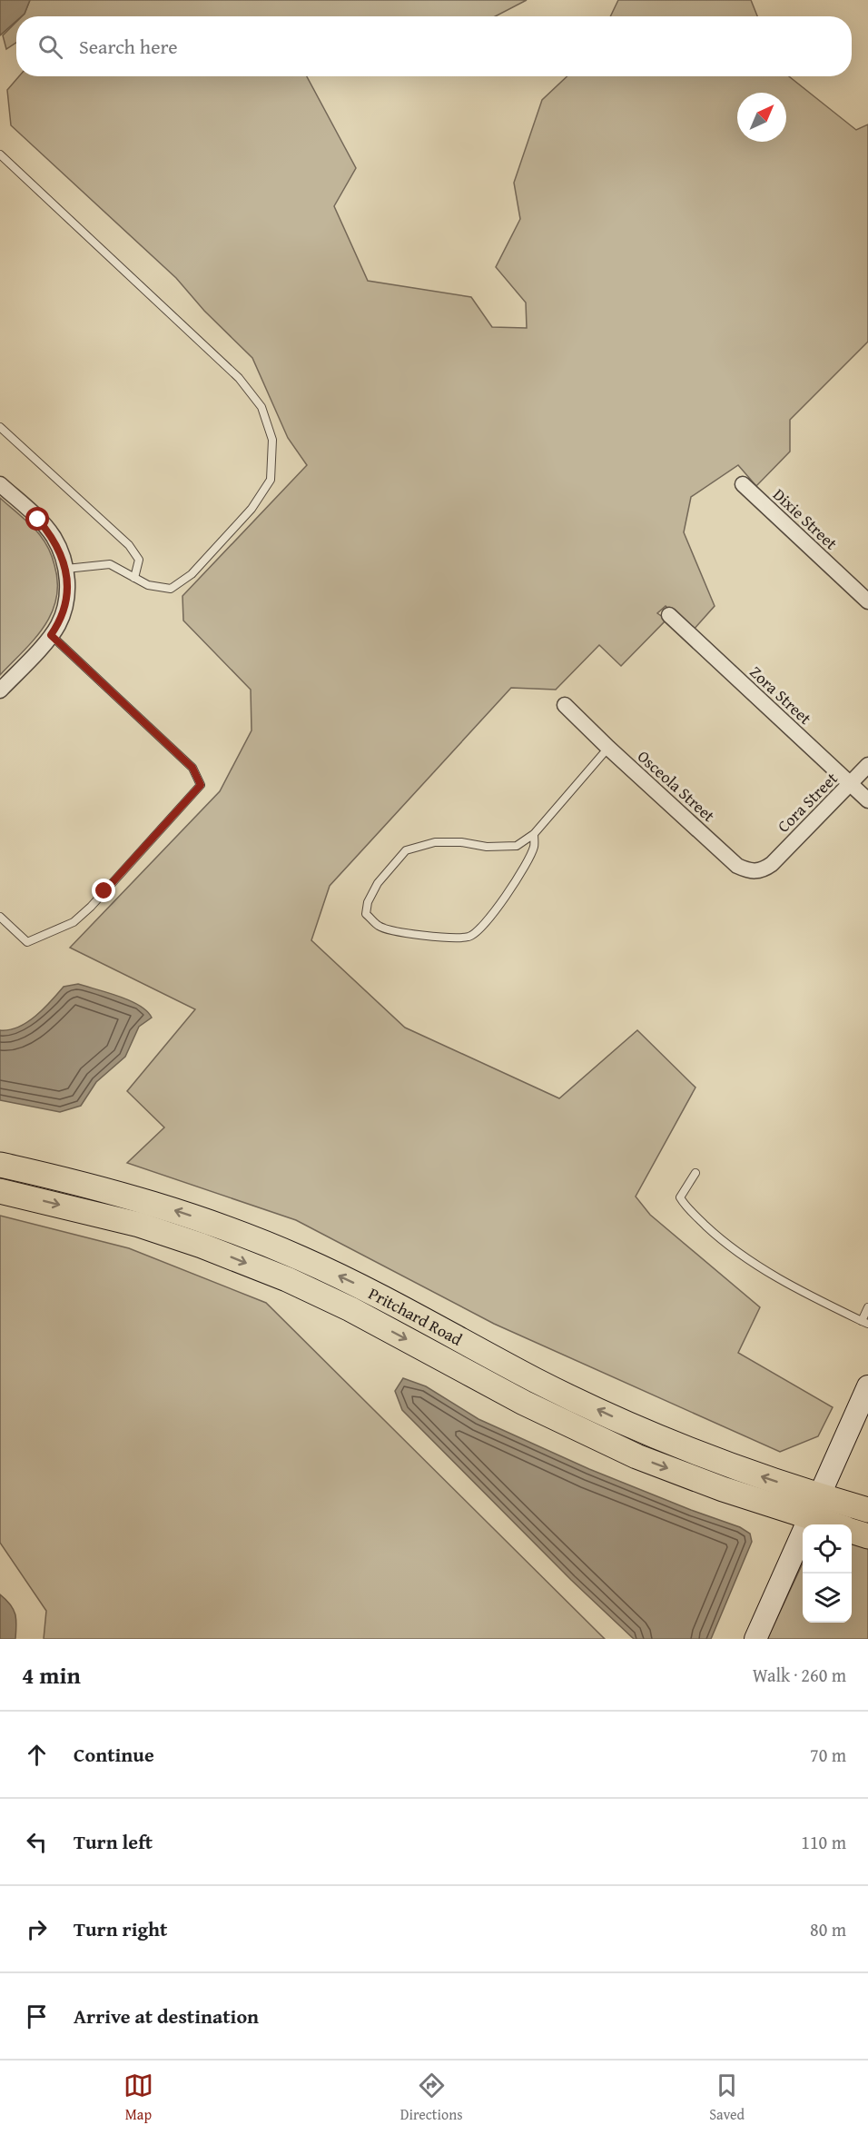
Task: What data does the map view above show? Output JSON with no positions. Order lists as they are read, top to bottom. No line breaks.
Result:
{"streets":{"main road":["Pritchard Road"],"street":["Dixie Street","Zora Street","Osceola Street","Cora Street"]},"crossings":[["Zora Street","Cora Street"],["Osceola Street","Cora Street"]],"north":"top right","page":{"search":"Search here","heading":["4 min","Walk · 260 m"],"list":[["Continue","70 m"],["Turn left","110 m"],["Turn right","80 m"],"Arrive at destination"],"nav":["Map","Directions","Saved"]}}
